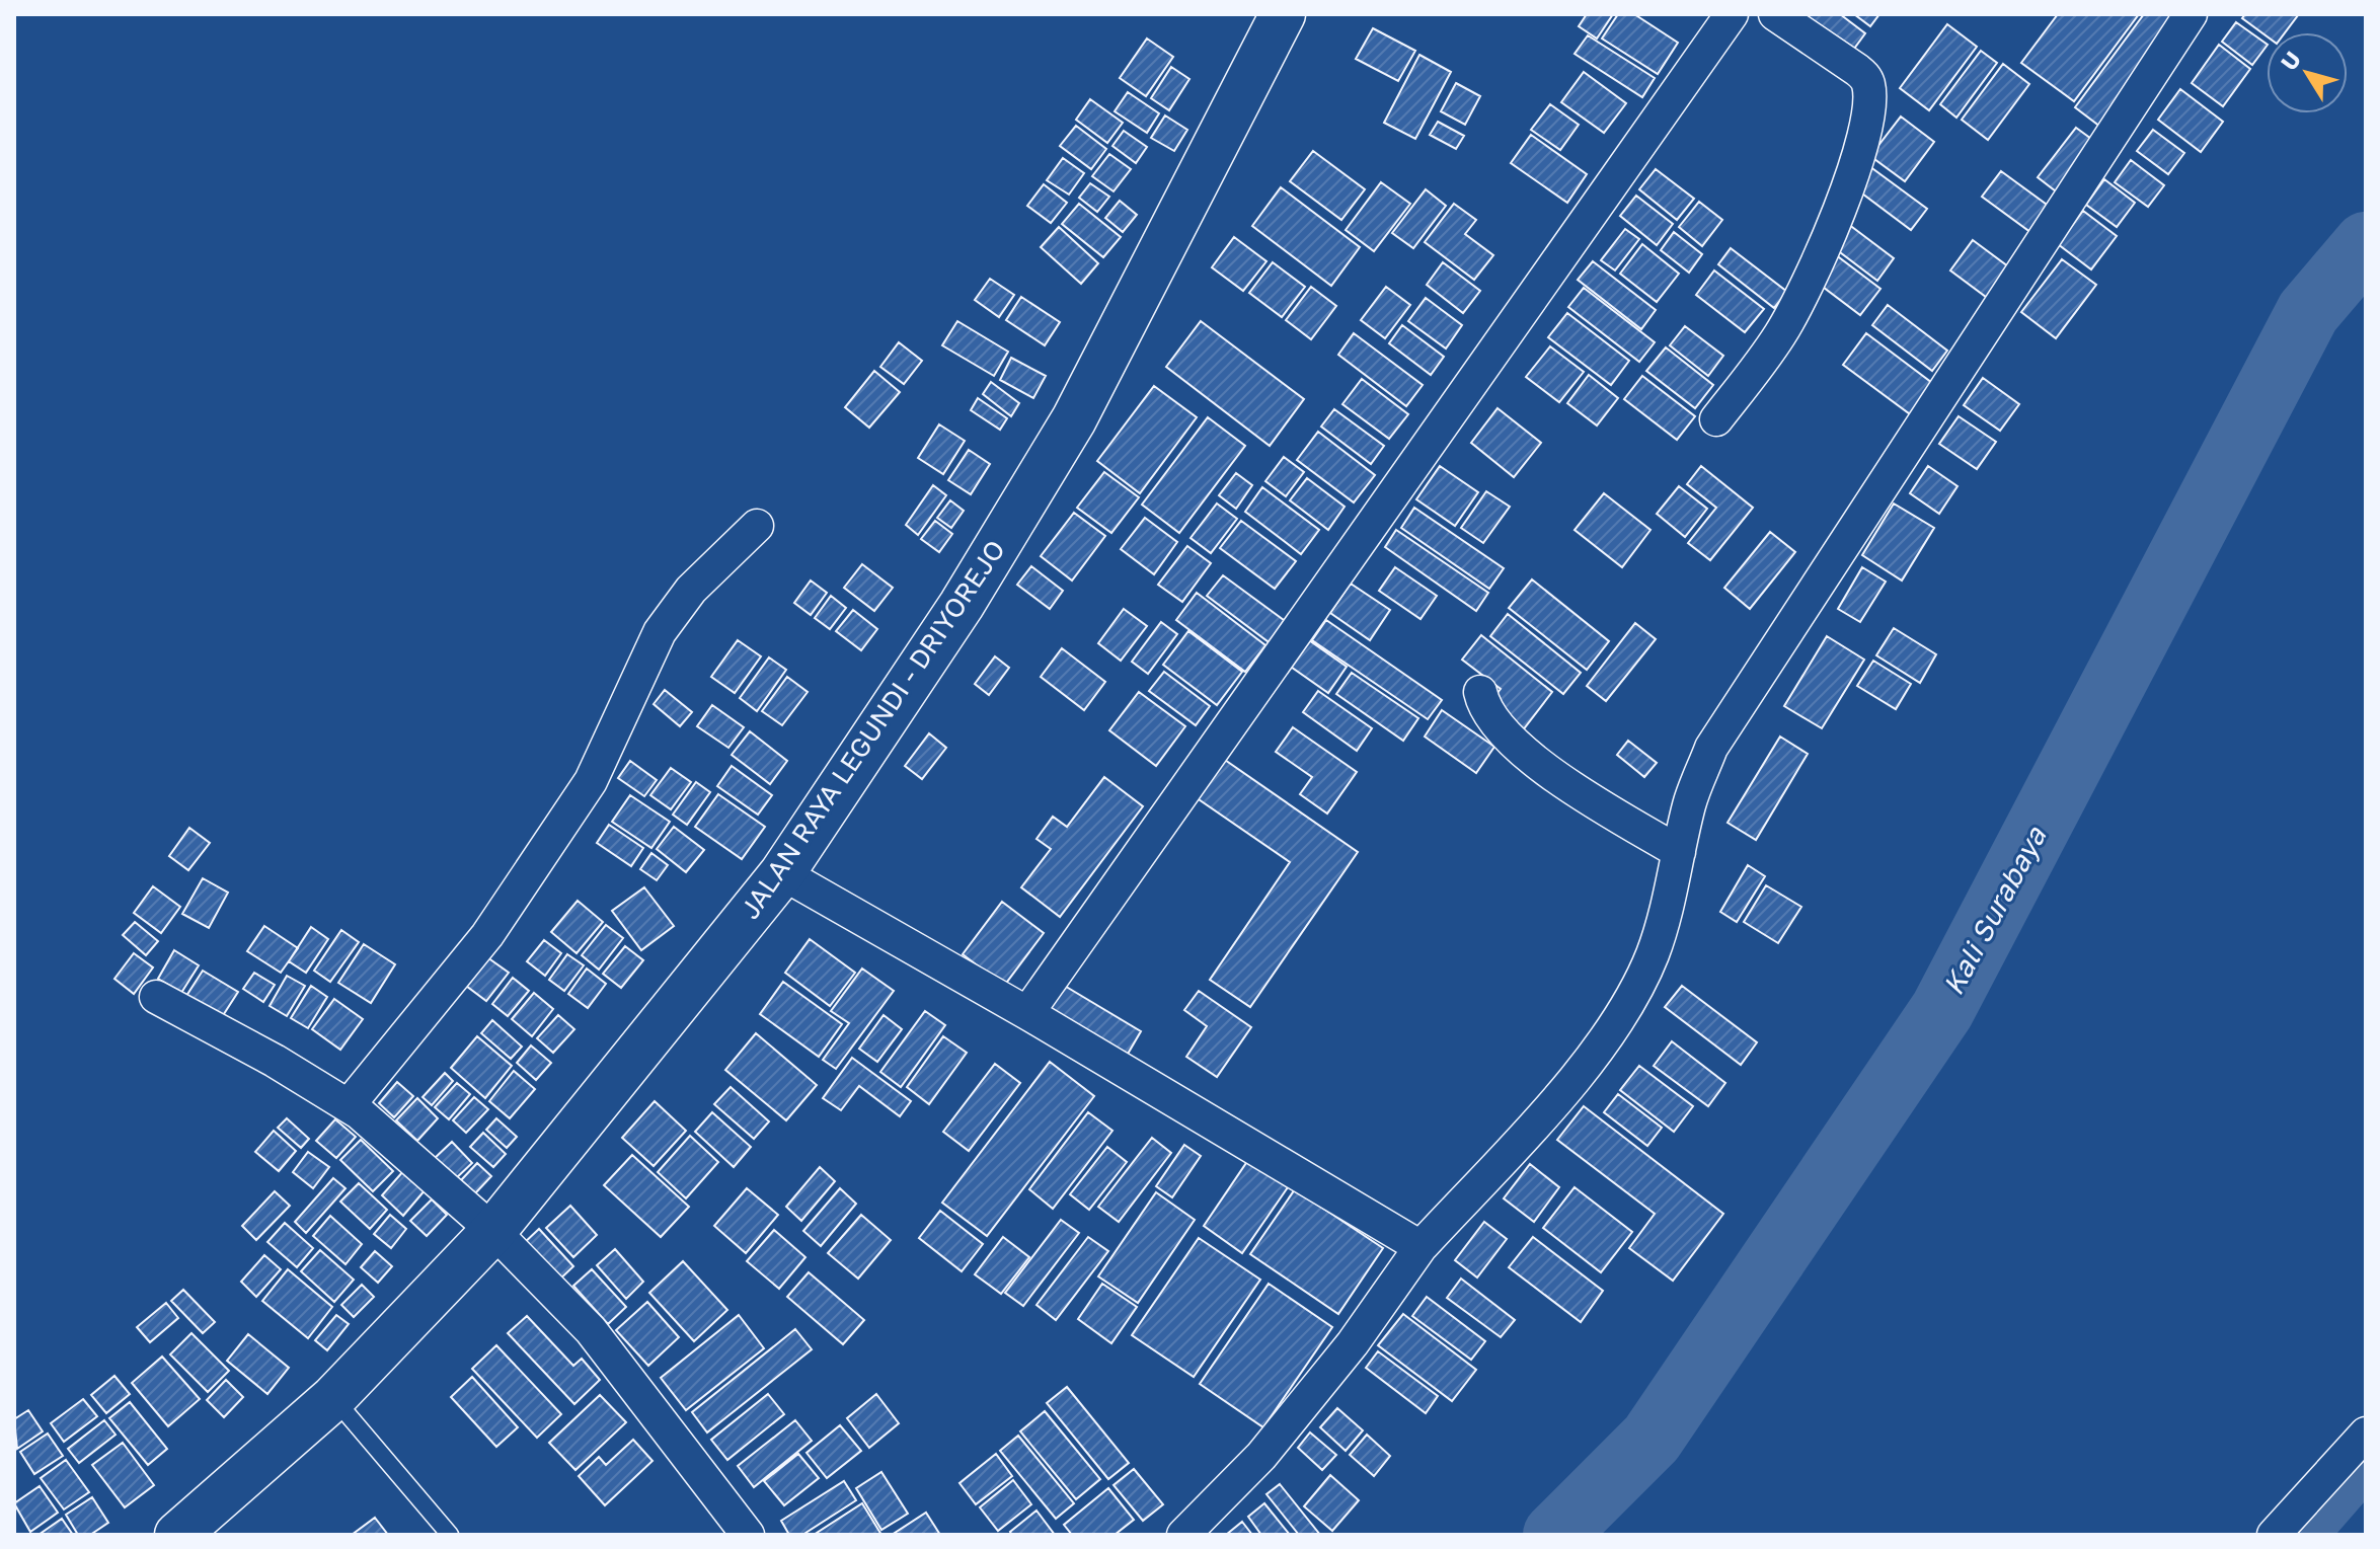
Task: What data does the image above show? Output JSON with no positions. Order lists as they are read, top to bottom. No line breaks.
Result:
{"streets":{"main road":["JALAN RAYA LEGUNDI - DRIYOREJO"]},"water":["Kali Surabaya"],"north":"top left"}
